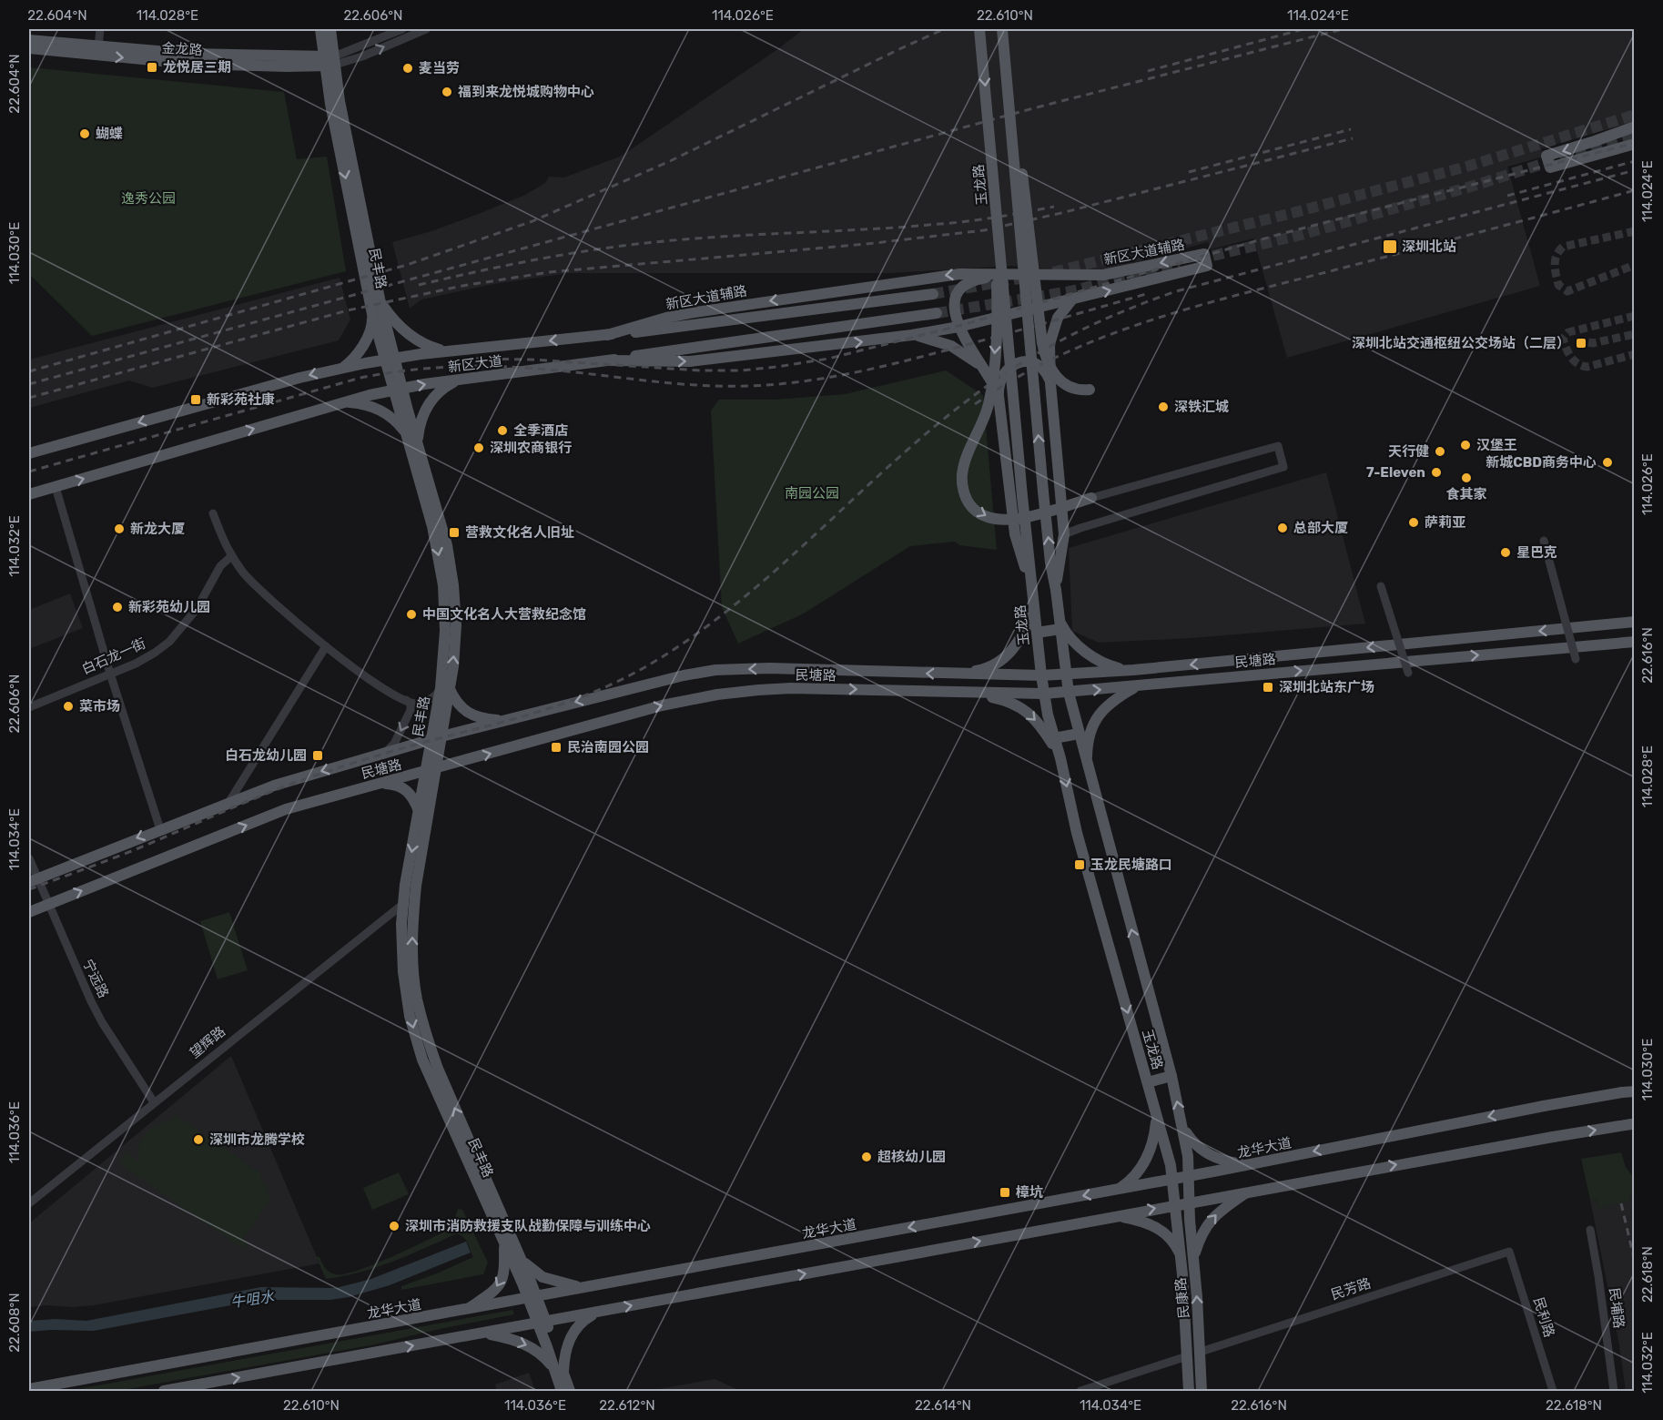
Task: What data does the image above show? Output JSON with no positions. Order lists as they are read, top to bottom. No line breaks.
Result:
{"streets":{"main road":["金龙路","玉龙路","新区大道辅路","民丰路","新区大道","民塘路","龙华大道","民康路"],"street":["白石龙一街","宁远路","望辉路","民芳路","民埔路","民利路"]},"crossings":[["金龙路","民丰路"],["玉龙路","民塘路"],["玉龙路","龙华大道"],["玉龙路","民康路"],["新区大道辅路","新区大道"],["民丰路","新区大道"],["民丰路","民塘路"],["民丰路","望辉路"],["民丰路","龙华大道"],["民塘路","宁远路"],["宁远路","望辉路"],["民芳路","民康路"],["民芳路","民利路"]],"water":["牛咀水"],"parks":["逸秀公园","南园公园"],"places":{"transit":["龙悦居三期","深圳北站","深圳北站交通枢纽公交场站（二层）","新彩苑社康","营救文化名人旧址","深圳北站东广场","民治南园公园","白石龙幼儿园","玉龙民塘路口","樟坑"],"other":["麦当劳","福到来龙悦城购物中心","蝴蝶","深铁汇城","全季酒店","汉堡王","深圳农商银行","天行健","新城CBD商务中心","7-Eleven","食其家","萨莉亚","总部大厦","新龙大厦","星巴克","新彩苑幼儿园","中国文化名人大营救纪念馆","菜市场","深圳市龙腾学校","超核幼儿园","深圳市消防救援支队战勤保障与训练中心"]},"coordinates":["22.604°N","114.028°E","22.606°N","114.026°E","22.610°N","114.024°E","114.030°E","114.032°E","22.616°N","114.034°E","114.036°E","22.618°N","22.608°N","22.612°N","22.614°N"]}
